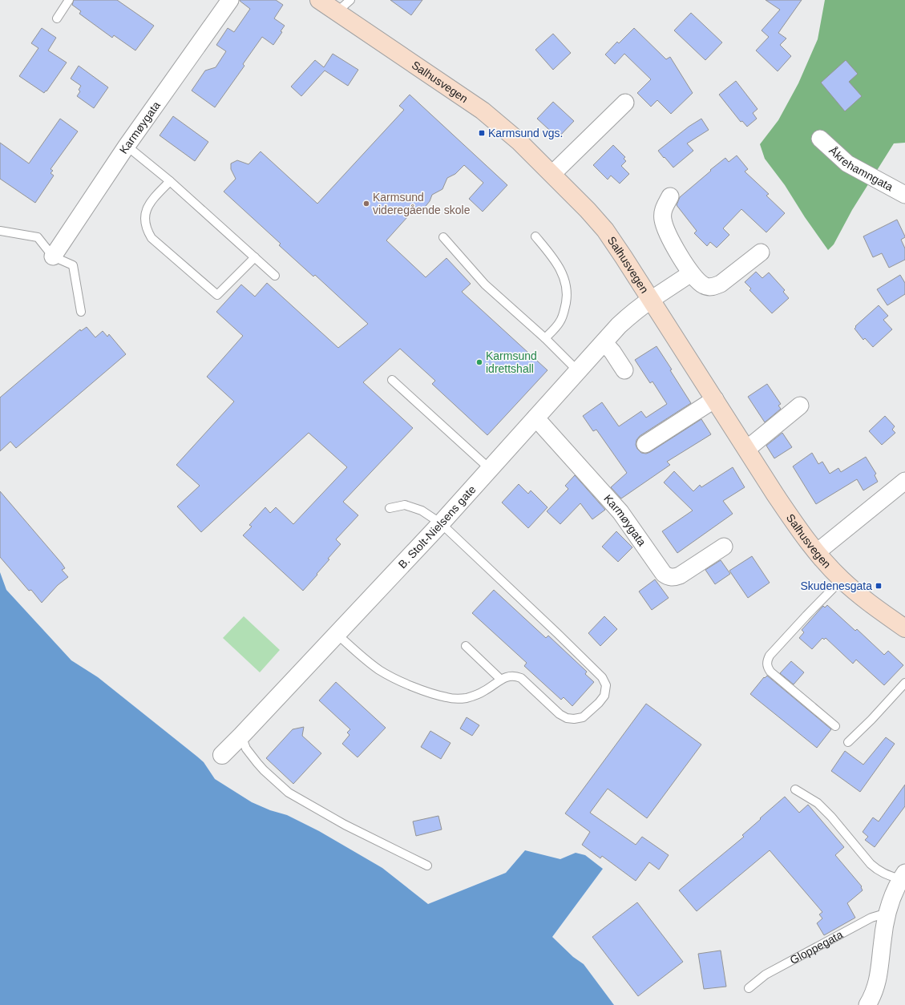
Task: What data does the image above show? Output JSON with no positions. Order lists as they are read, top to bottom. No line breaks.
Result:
{"streets":{"main road":["Salhusvegen"],"street":["Karmøygata","Åkrehamngata","B. Stolt-Nielsens gate"],"lane":["Gloppegata"]},"crossings":[["Salhusvegen","B. Stolt-Nielsens gate"],["Karmøygata","B. Stolt-Nielsens gate"]],"places":{"transit":["Karmsund vgs.","Skudenesgata"],"other":["Karmsund videregående skole","Karmsund idrettshall"]}}
